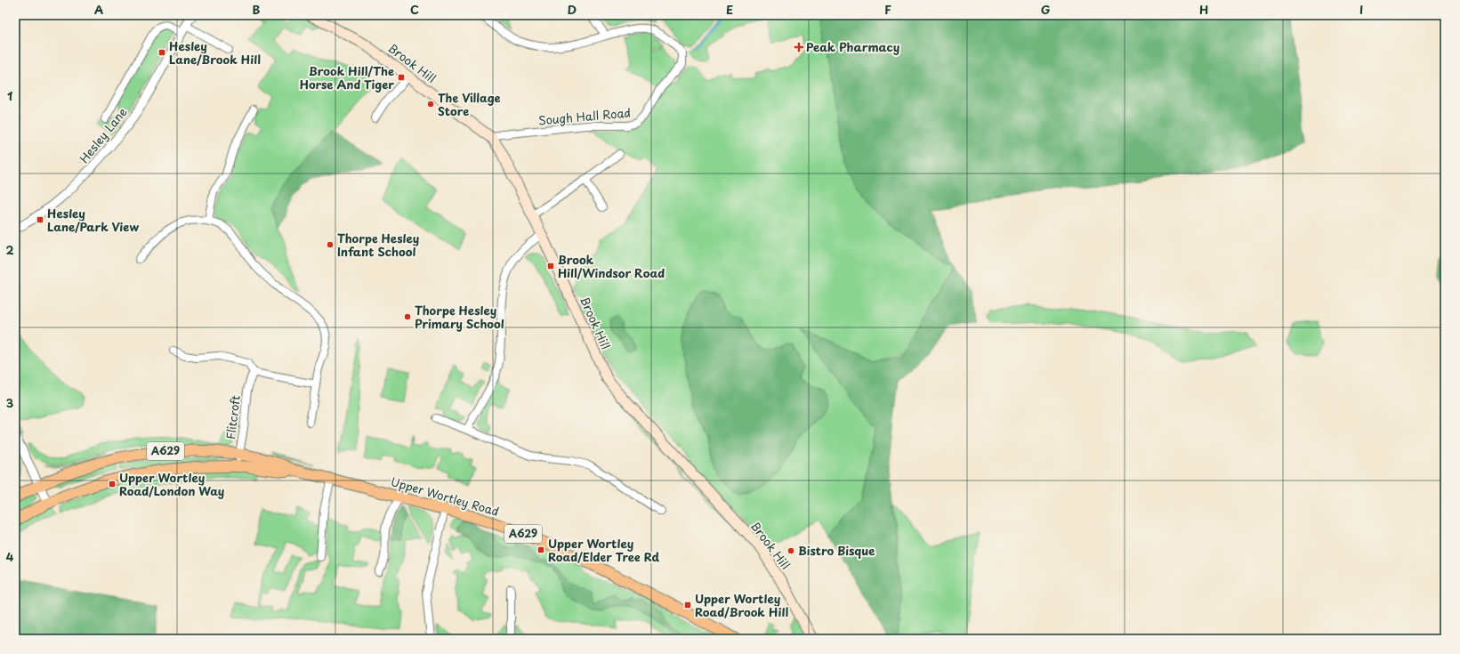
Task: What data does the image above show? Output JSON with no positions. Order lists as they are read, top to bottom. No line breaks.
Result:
{"streets":{"main road":["Brook Hill","A629","Upper Wortley Road"],"street":["Sough Hall Road","Hesley Lane","Flitcroft"]},"crossings":[["Brook Hill","Sough Hall Road"],["Flitcroft","Upper Wortley Road"]],"places":{"health":["Peak Pharmacy"],"transit":["Hesley Lane/Brook Hill","Brook Hill/The Horse And Tiger","Hesley Lane/Park View","Brook Hill/Windsor Road","Upper Wortley Road/London Way","Upper Wortley Road/Elder Tree Rd","Upper Wortley Road/Brook Hill"],"other":["The Village Store","Thorpe Hesley Infant School","Thorpe Hesley Primary School","Bistro Bisque"]},"grid":{"columns":["A","B","C","D","E","F","G","H","I"],"rows":["1","2","3","4"]}}
